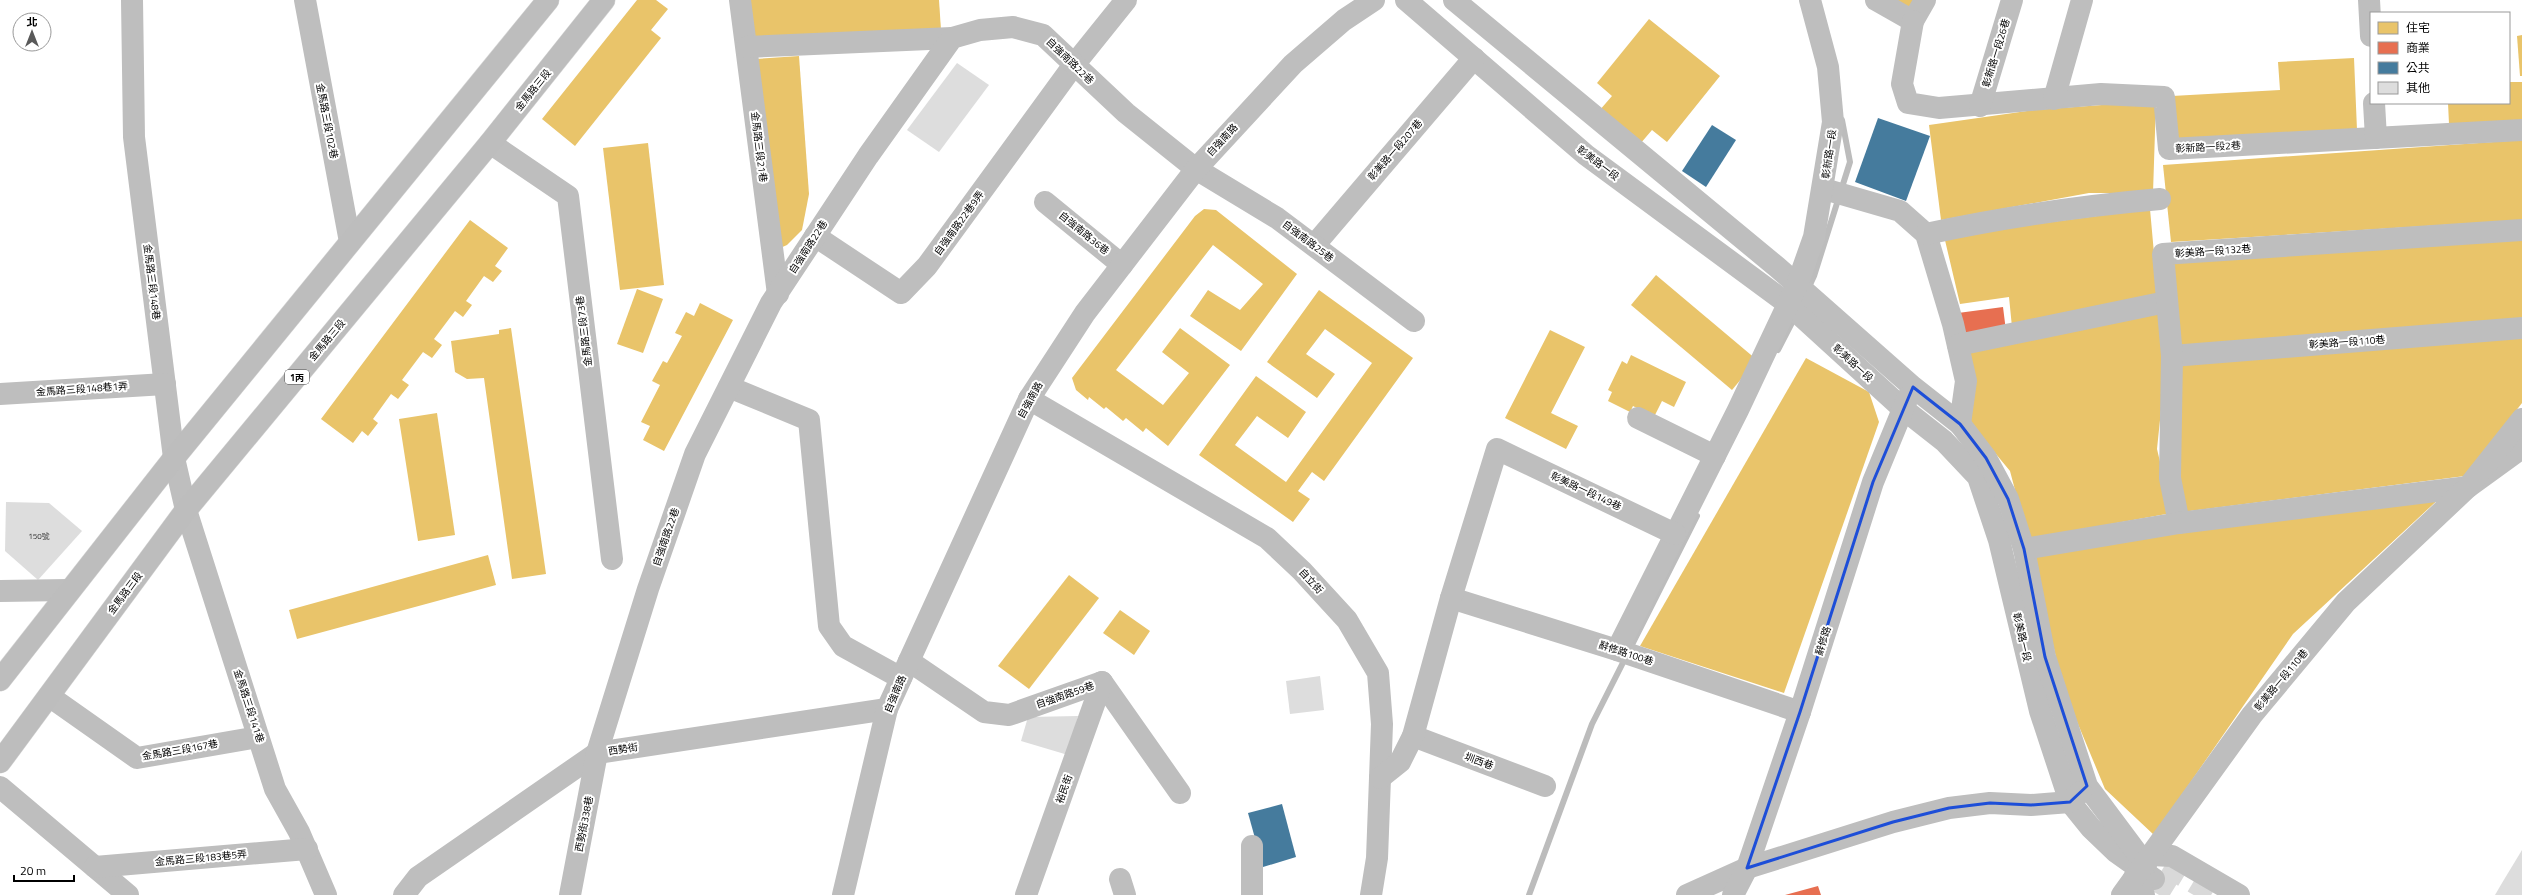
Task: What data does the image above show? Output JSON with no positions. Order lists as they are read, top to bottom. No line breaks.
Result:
{"streets":{"main road":["金馬路三段","1丙"],"street":["彰新路一段26巷","自強南路22巷","金馬路三段102巷","自強南路","金馬路三段21巷","彰新路一段2巷","彰美路一段207巷","彰新路一段","彰美路一段","自強南路22巷9弄","自強南路36巷","自強南路25巷","彰美路一段132巷","金馬路三段148巷","金馬路三段73巷","彰美路一段110巷","金馬路三段148巷1弄","彰美路一段149巷","自立街","辭修路","辭修路100巷","自強南路59巷","金馬路三段141巷","西勢街","金馬路三段167巷","圳西巷","裕民街","西勢街338巷","金馬路三段183巷5弄"]},"crossings":[["彰新路一段26巷","彰新路一段2巷"],["自強南路22巷","自強南路"],["自強南路22巷","金馬路三段21巷"],["自強南路22巷","自強南路22巷9弄"],["自強南路22巷","自強南路25巷"],["自強南路22巷","自強南路59巷"],["自強南路22巷","西勢街"],["自強南路22巷","西勢街338巷"],["金馬路三段","金馬路三段148巷"],["金馬路三段","金馬路三段73巷"],["金馬路三段","金馬路三段141巷"],["金馬路三段","金馬路三段167巷"],["自強南路","自強南路36巷"],["自強南路","自強南路25巷"],["自強南路","自立街"],["自強南路","自強南路59巷"],["自強南路","西勢街"],["彰美路一段207巷","彰美路一段"],["彰新路一段","彰美路一段"],["彰美路一段","彰美路一段110巷"],["彰美路一段","辭修路"],["金馬路三段148巷","金馬路三段148巷1弄"],["金馬路三段148巷","金馬路三段141巷"],["彰美路一段149巷","辭修路100巷"],["辭修路","辭修路100巷"],["自強南路59巷","裕民街"],["金馬路三段141巷","金馬路三段167巷"],["金馬路三段141巷","金馬路三段183巷5弄"],["西勢街","西勢街338巷"]],"house_numbers":["150號"],"legend":["住宅","商業","公共","其他"],"scale_bar":"20 m","north":"top"}
